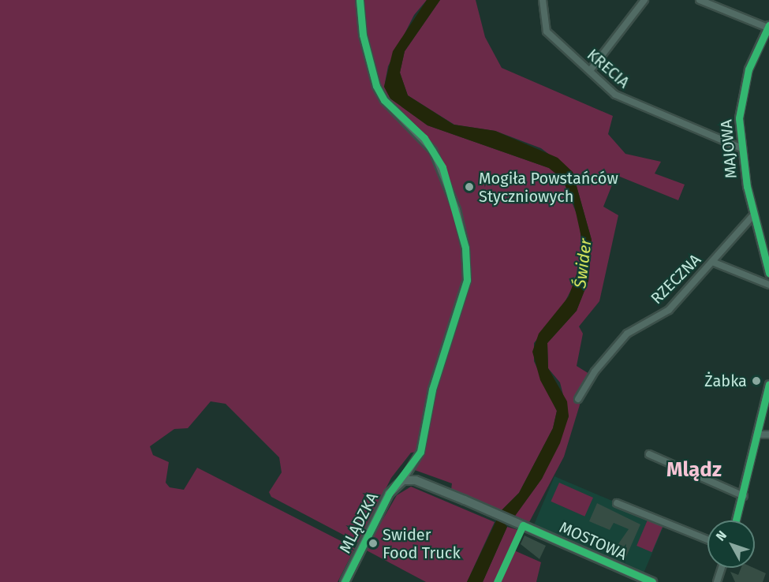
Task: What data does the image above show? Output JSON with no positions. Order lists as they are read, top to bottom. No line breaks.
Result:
{"streets":{"street":["KRECIA","MAJOWA","RZECZNA","MLĄDZKA","MOSTOWA"]},"crossings":[["KRECIA","MAJOWA"],["MAJOWA","RZECZNA"],["MLĄDZKA","MOSTOWA"]],"districts":["Mlądz"],"water":["Świder"],"places":["Mogiła Powstańców Styczniowych","Żabka","Swider Food Truck"],"north":"top left"}
